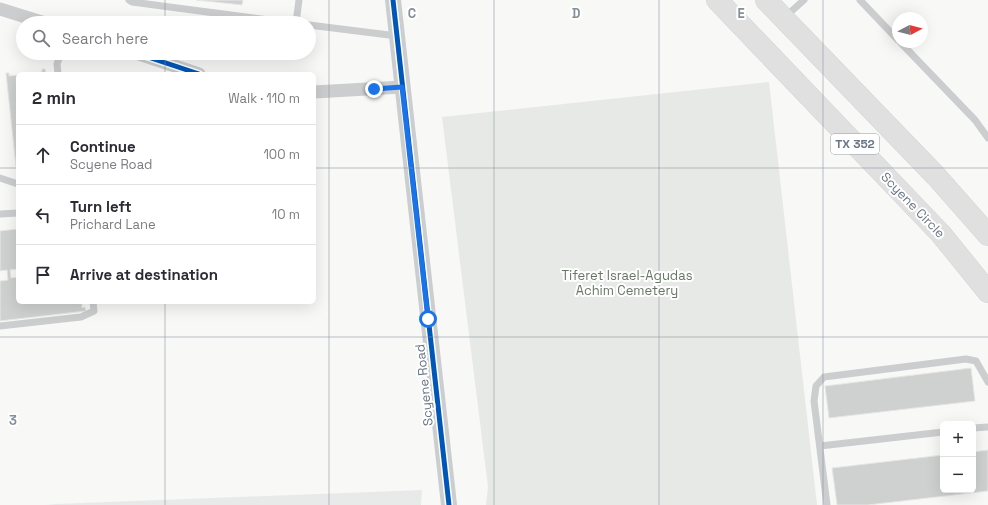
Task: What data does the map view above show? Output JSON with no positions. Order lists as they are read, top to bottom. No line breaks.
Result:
{"streets":{"main road":["TX 352","Scyene Circle"],"street":["Scyene Road"]},"parks":["Tiferet Israel-Agudas Achim Cemetery"],"north":"right","page":{"search":"Search here","heading":["2 min","Walk · 110 m"],"list":[["Continue","Scyene Road","100 m"],["Turn left","Prichard Lane","10 m"],"Arrive at destination"],"map_buttons":["+","−"]},"grid":{"columns":["C","D","E"],"rows":["3"]}}
